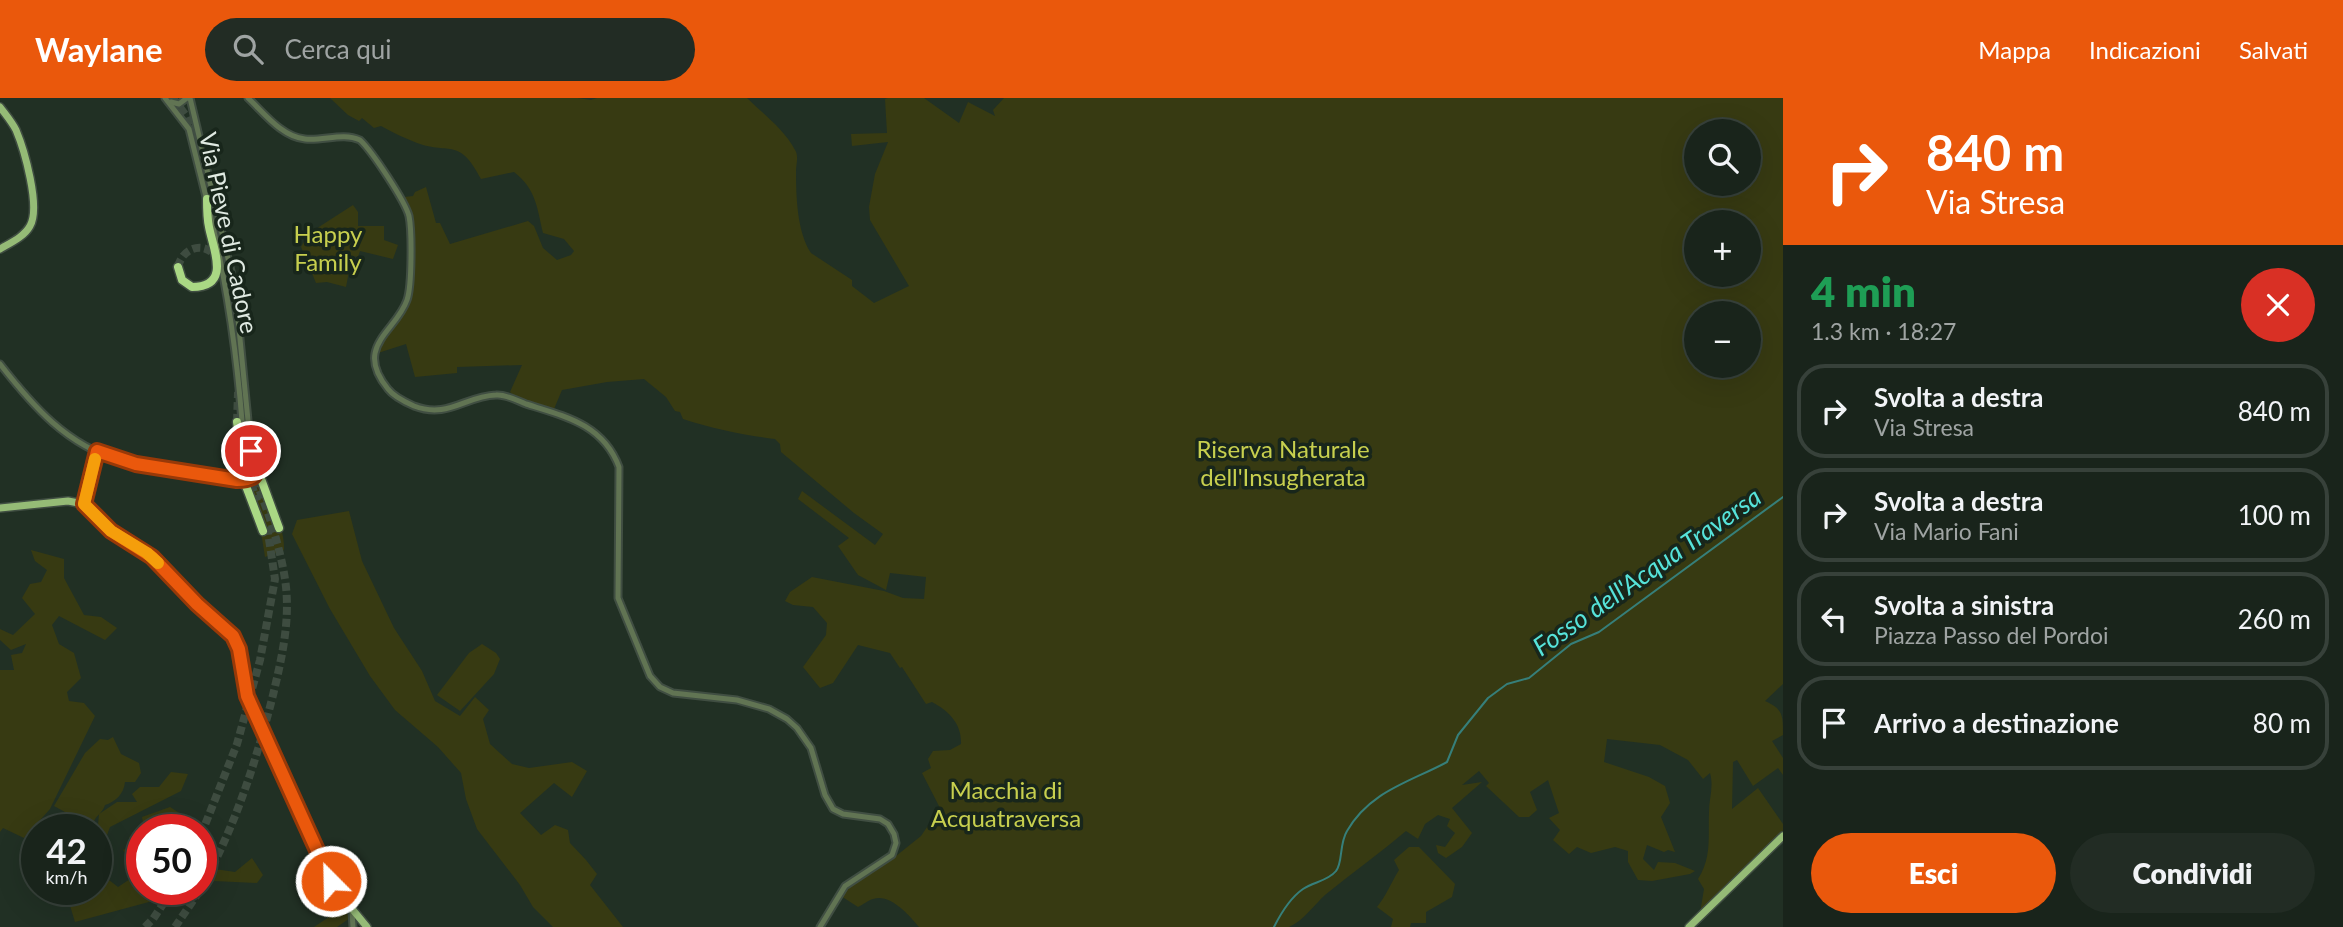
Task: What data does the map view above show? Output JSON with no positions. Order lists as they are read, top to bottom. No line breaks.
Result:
{"streets":{"street":["Via Pieve di Cadore"]},"water":["Fosso dell'Acqua Traversa"],"parks":["Happy Family","Riserva Naturale dell'Insugherata","Macchia di Acquatraversa"],"page":{"header":"Waylane","search":"Cerca qui","nav":["Mappa","Indicazioni","Salvati"],"turn":["840 m","Via Stresa"],"map_buttons":["+","−"],"heading":["4 min","1.3 km · 18:27"],"list":[{"name":"Svolta a destra","note":"Via Stresa","value":"840 m"},{"name":"Svolta a destra","note":"Via Mario Fani","value":"100 m"},{"name":"Svolta a sinistra","note":"Piazza Passo del Pordoi","value":"260 m"},{"name":"Arrivo a destinazione","value":"80 m"}],"speed":"42 km/h","limit":"50","buttons":["Esci","Condividi"]}}
